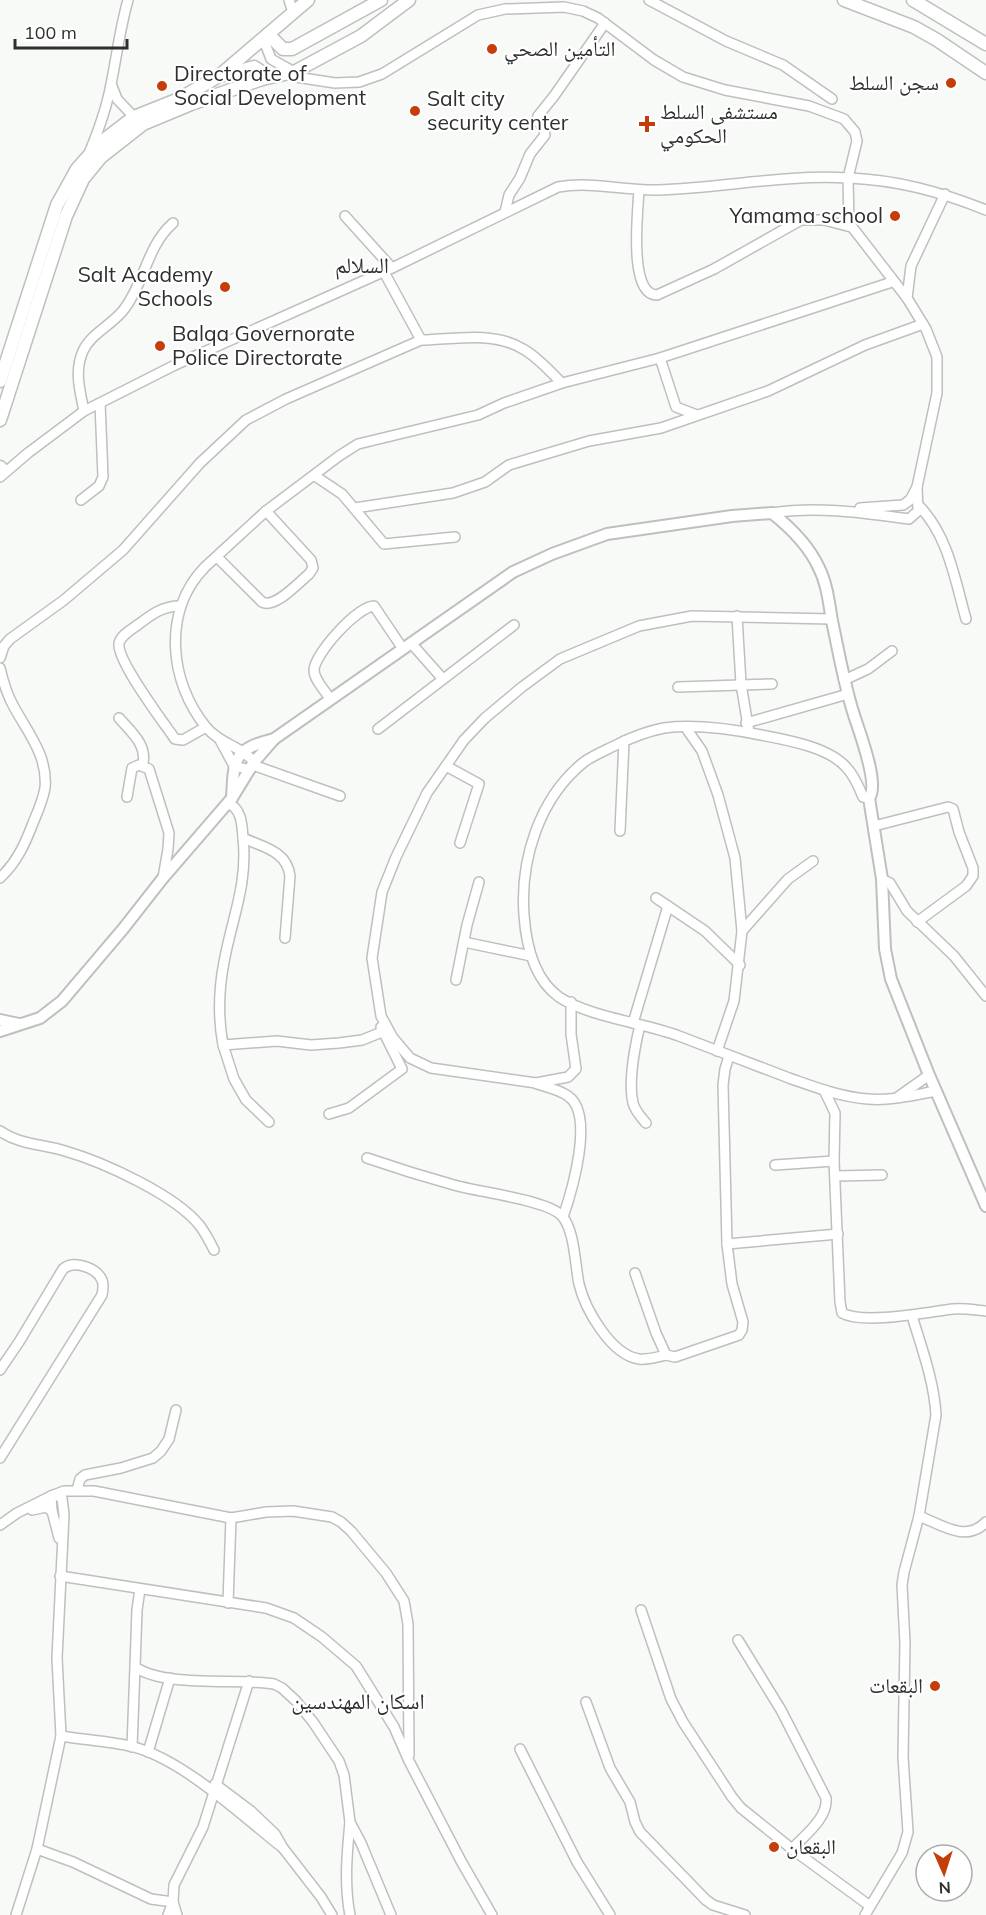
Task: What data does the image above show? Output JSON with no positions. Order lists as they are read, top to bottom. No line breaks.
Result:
{"districts":["السلالم","اسكان المهندسين"],"places":{"other":["التأمين الصحي","سجن السلط","Directorate of Social Development","Salt city security center","Yamama school","Salt Academy Schools","Balqa Governorate Police Directorate","البقعات","البقعان"],"health":["مستشفى السلط الحكومي"]},"scale_bar":"100 m","north":"bottom"}
